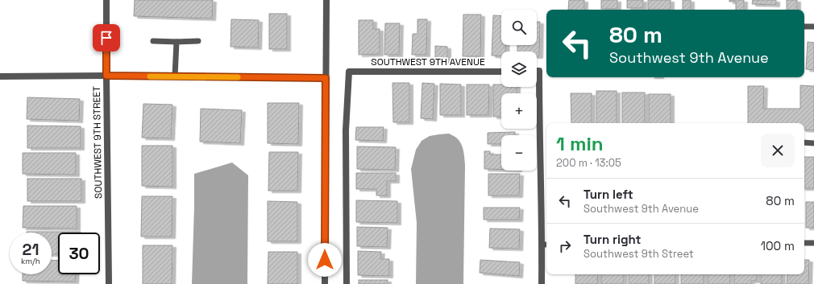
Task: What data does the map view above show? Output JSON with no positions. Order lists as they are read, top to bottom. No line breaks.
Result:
{"streets":{"street":["SOUTHWEST 9TH AVENUE","SOUTHWEST 9TH STREET"]},"page":{"map_buttons":["+","−"],"turn":["80 m","Southwest 9th Avenue"],"heading":["1 min","200 m · 13:05"],"list":[{"name":"Turn left","note":"Southwest 9th Avenue","value":"80 m"},{"name":"Turn right","note":"Southwest 9th Street","value":"100 m"}],"speed":"21 km/h","limit":"30"}}
